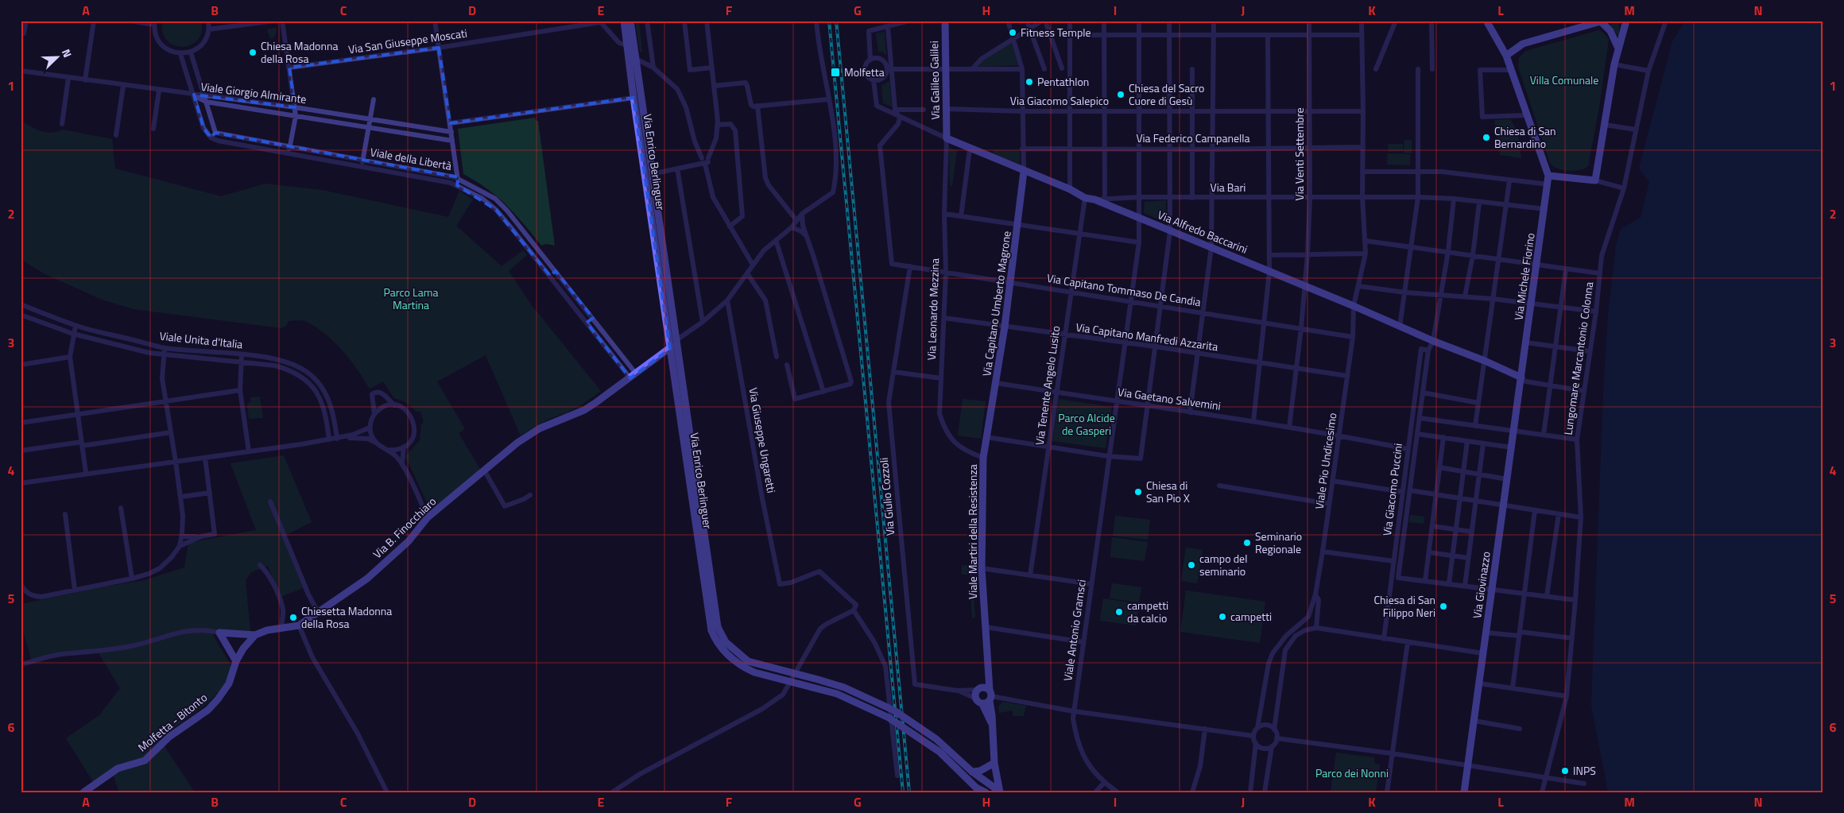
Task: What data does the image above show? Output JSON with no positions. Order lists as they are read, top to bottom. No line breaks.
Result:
{"streets":{"street":["Via San Giuseppe Moscati","Via Galileo Galilei","Viale Giorgio Almirante","Via Giacomo Salepico","Via Federico Campanella","Via Venti Settembre","Viale della Libertà","Via Enrico Berlinguer","Via Bari","Via Alfredo Baccarini","Via Michele Fiorino","Via Capitano Tommaso De Candia","Via Capitano Umberto Magrone","Via Leonardo Mezzina","Via Capitano Manfredi Azzarita","Viale Unita d'Italia","Lungomare Marcantonio Colonna","Via Tenente Angelo Lusito","Via Gaetano Salvemini","Via Giuseppe Ungaretti","Viale Pio Undicesimo","Via Giacomo Puccini","Via Giulio Cozzoli","Via B. Finocchiaro","Viale Martiri della Resistenza","Via Giovinazzo","Viale Antonio Gramsci","Molfetta - Bitonto"]},"crossings":[["Via Galileo Galilei","Via Giacomo Salepico"],["Via Galileo Galilei","Via Alfredo Baccarini"],["Via Galileo Galilei","Via Leonardo Mezzina"],["Via Giacomo Salepico","Via Venti Settembre"],["Via Giacomo Salepico","Viale Pio Undicesimo"],["Via Giacomo Salepico","Viale Antonio Gramsci"],["Via Federico Campanella","Via Venti Settembre"],["Via Federico Campanella","Viale Pio Undicesimo"],["Via Federico Campanella","Viale Antonio Gramsci"],["Via Venti Settembre","Via Bari"],["Via Venti Settembre","Via Alfredo Baccarini"],["Via Venti Settembre","Via Capitano Tommaso De Candia"],["Via Venti Settembre","Via Capitano Manfredi Azzarita"],["Via Venti Settembre","Via Gaetano Salvemini"],["Viale della Libertà","Via B. Finocchiaro"],["Via Enrico Berlinguer","Via B. Finocchiaro"],["Via Bari","Via Alfredo Baccarini"],["Via Bari","Via Michele Fiorino"],["Via Bari","Viale Pio Undicesimo"],["Via Bari","Viale Antonio Gramsci"],["Via Alfredo Baccarini","Via Michele Fiorino"],["Via Alfredo Baccarini","Via Capitano Tommaso De Candia"],["Via Alfredo Baccarini","Via Capitano Umberto Magrone"],["Via Alfredo Baccarini","Via Leonardo Mezzina"],["Via Alfredo Baccarini","Via Tenente Angelo Lusito"],["Via Alfredo Baccarini","Viale Pio Undicesimo"],["Via Alfredo Baccarini","Via Giovinazzo"],["Via Alfredo Baccarini","Viale Antonio Gramsci"],["Via Michele Fiorino","Via Giovinazzo"],["Via Capitano Tommaso De Candia","Via Capitano Umberto Magrone"],["Via Capitano Tommaso De Candia","Via Leonardo Mezzina"],["Via Capitano Tommaso De Candia","Via Tenente Angelo Lusito"],["Via Capitano Tommaso De Candia","Viale Pio Undicesimo"],["Via Capitano Tommaso De Candia","Via Giulio Cozzoli"],["Via Capitano Tommaso De Candia","Viale Antonio Gramsci"],["Via Capitano Umberto Magrone","Via Capitano Manfredi Azzarita"],["Via Capitano Umberto Magrone","Via Gaetano Salvemini"],["Via Capitano Umberto Magrone","Viale Martiri della Resistenza"],["Via Leonardo Mezzina","Via Capitano Manfredi Azzarita"],["Via Leonardo Mezzina","Viale Martiri della Resistenza"],["Via Capitano Manfredi Azzarita","Via Tenente Angelo Lusito"],["Via Capitano Manfredi Azzarita","Viale Pio Undicesimo"],["Via Capitano Manfredi Azzarita","Viale Antonio Gramsci"],["Via Tenente Angelo Lusito","Via Gaetano Salvemini"],["Via Gaetano Salvemini","Viale Pio Undicesimo"],["Via Gaetano Salvemini","Via Giacomo Puccini"],["Via Gaetano Salvemini","Viale Antonio Gramsci"],["Via B. Finocchiaro","Molfetta - Bitonto"]],"parks":["Villa Comunale","Parco Lama Martina","Parco Alcide de Gasperi","Parco dei Nonni"],"places":{"other":["Fitness Temple","Chiesa Madonna della Rosa","Pentathlon","Chiesa del Sacro Cuore di Gesù","Chiesa di San Bernardino","Chiesa di San Pio X","Seminario Regionale","campo del seminario","Chiesa di San Filippo Neri","campetti da calcio","campetti","Chiesetta Madonna della Rosa","INPS"],"transit":["Molfetta"]},"north":"top right","grid":{"columns":["A","B","C","D","E","F","G","H","I","J","K","L","M","N"],"rows":["1","2","3","4","5","6"]}}
